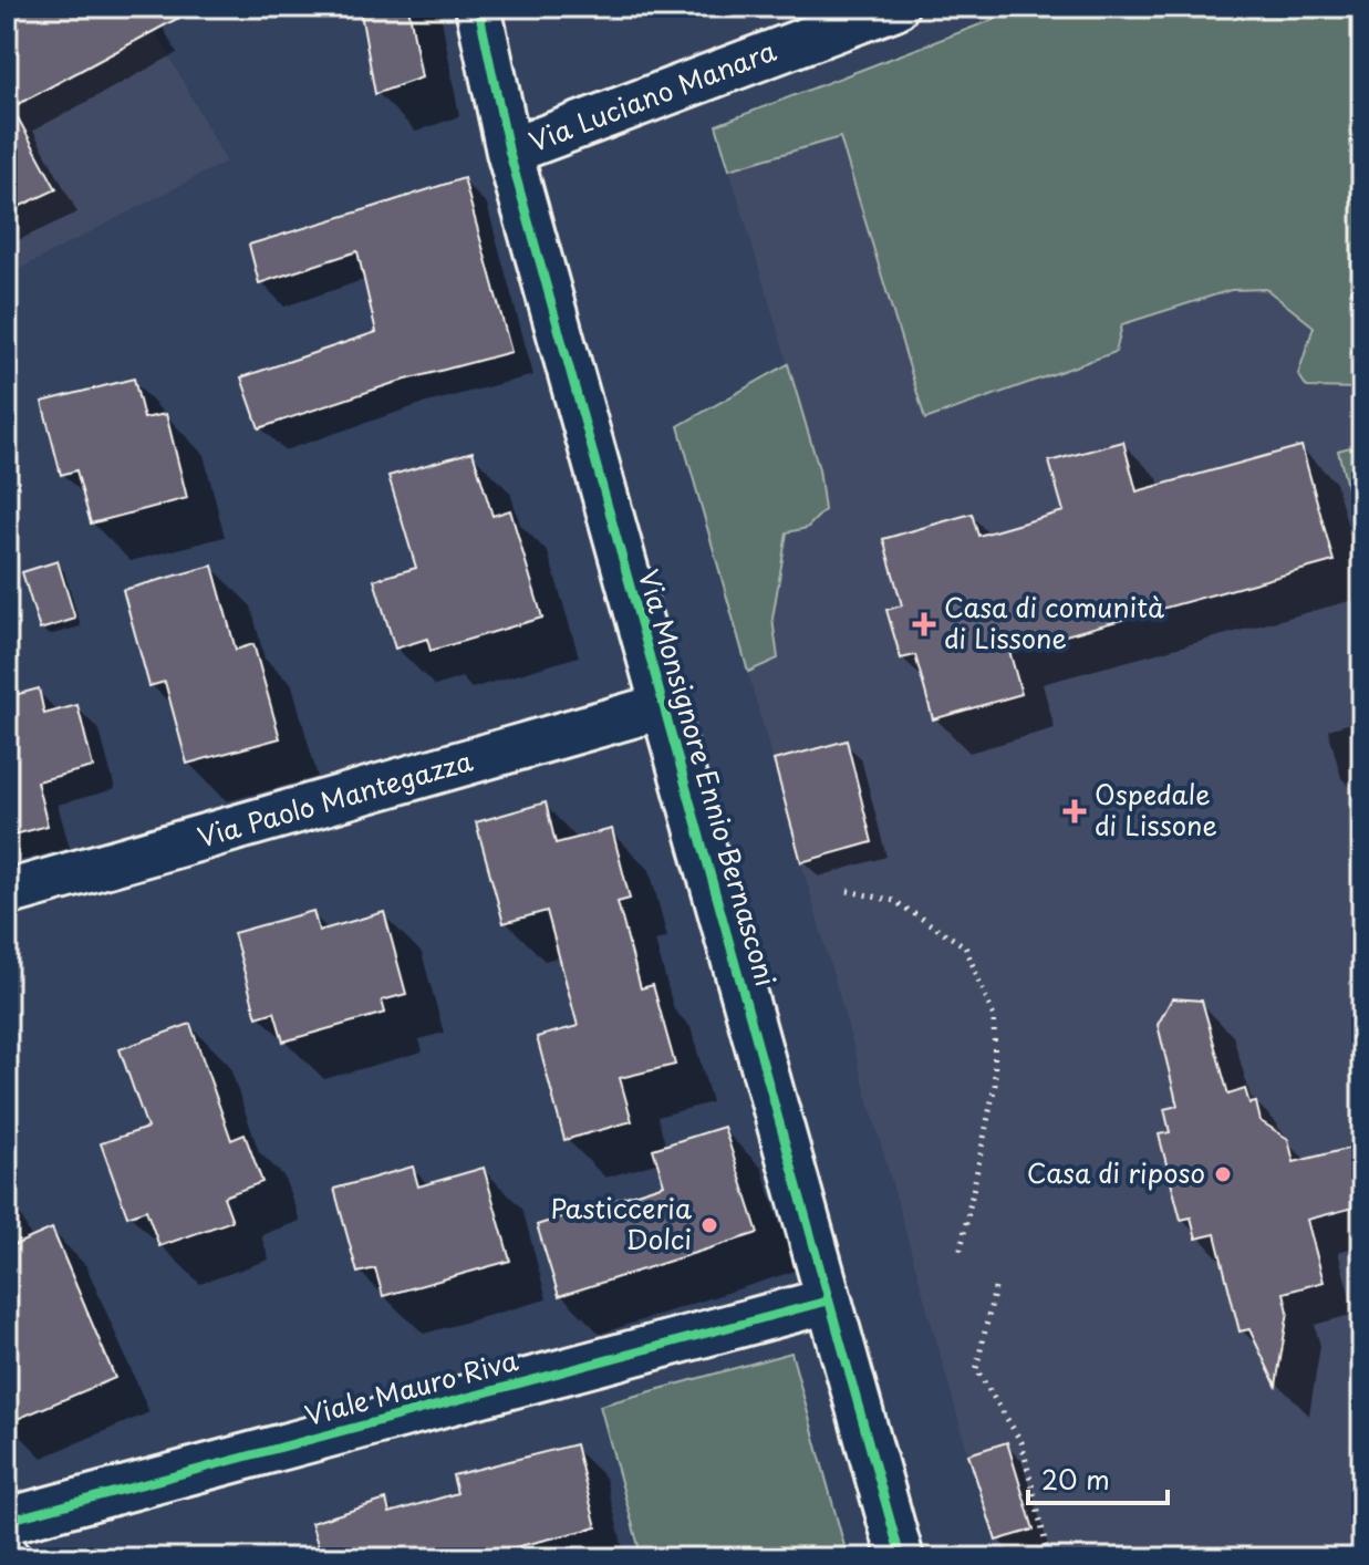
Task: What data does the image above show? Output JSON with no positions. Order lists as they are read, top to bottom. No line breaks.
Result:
{"streets":{"street":["Via Luciano Manara","Via Monsignore Ennio Bernasconi","Via Paolo Mantegazza","Viale Mauro Riva"]},"crossings":[["Via Luciano Manara","Via Monsignore Ennio Bernasconi"],["Via Monsignore Ennio Bernasconi","Via Paolo Mantegazza"],["Via Monsignore Ennio Bernasconi","Viale Mauro Riva"]],"places":{"health":["Casa di comunità di Lissone","Ospedale di Lissone"],"other":["Casa di riposo","Pasticceria Dolci"]},"scale_bar":"20 m"}
